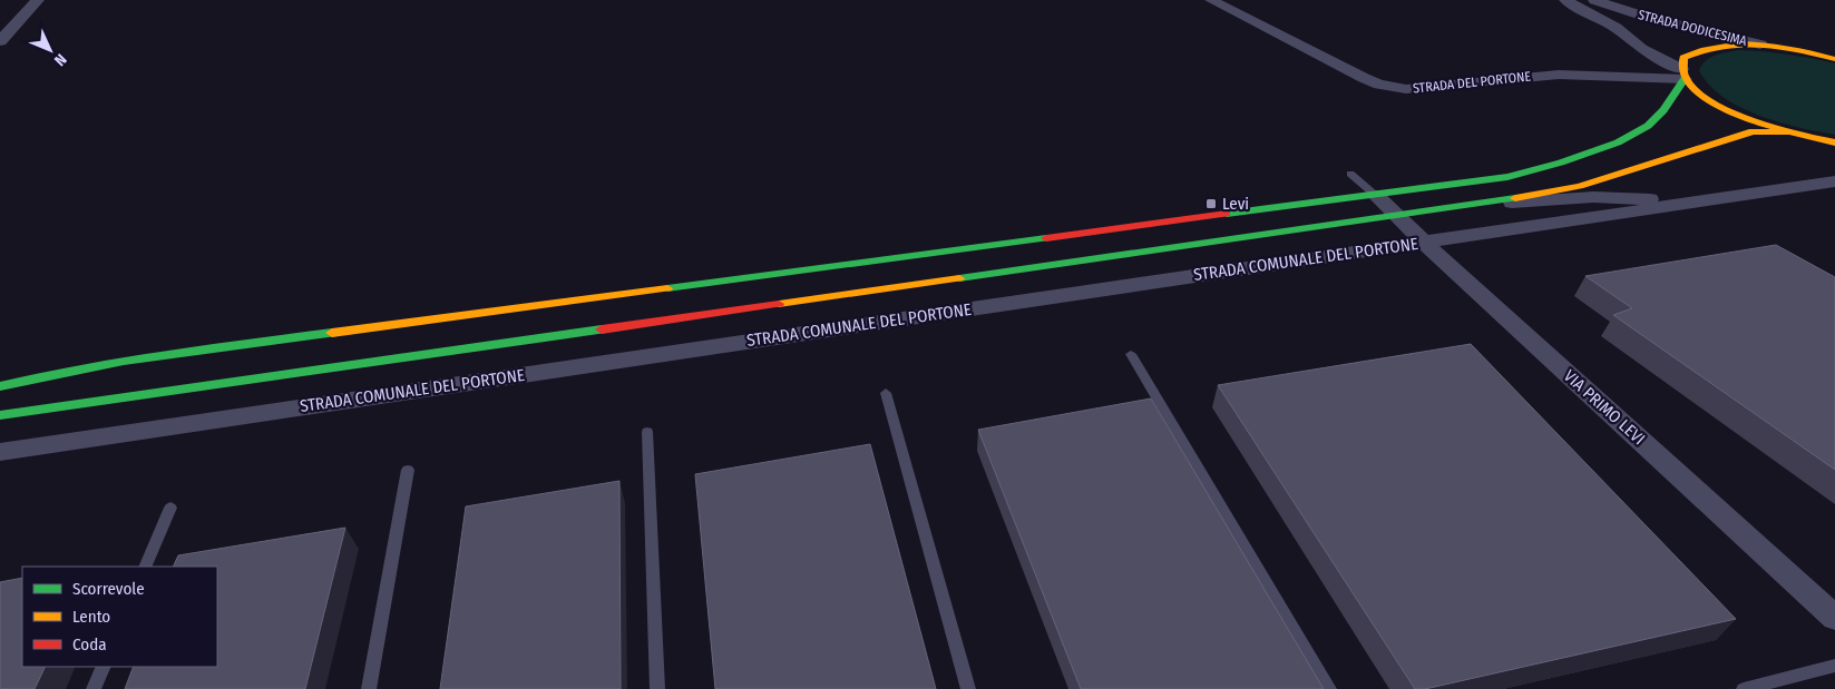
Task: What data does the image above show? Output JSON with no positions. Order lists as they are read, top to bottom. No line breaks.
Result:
{"streets":{"street":["STRADA DODICESIMA","STRADA DEL PORTONE","STRADA COMUNALE DEL PORTONE","VIA PRIMO LEVI"]},"crossings":[["STRADA DODICESIMA","STRADA DEL PORTONE"],["STRADA DODICESIMA","STRADA COMUNALE DEL PORTONE"],["STRADA DEL PORTONE","STRADA COMUNALE DEL PORTONE"],["STRADA COMUNALE DEL PORTONE","VIA PRIMO LEVI"]],"places":{"transit":["Levi"]},"legend":["Scorrevole","Lento","Coda"],"north":"bottom right"}
